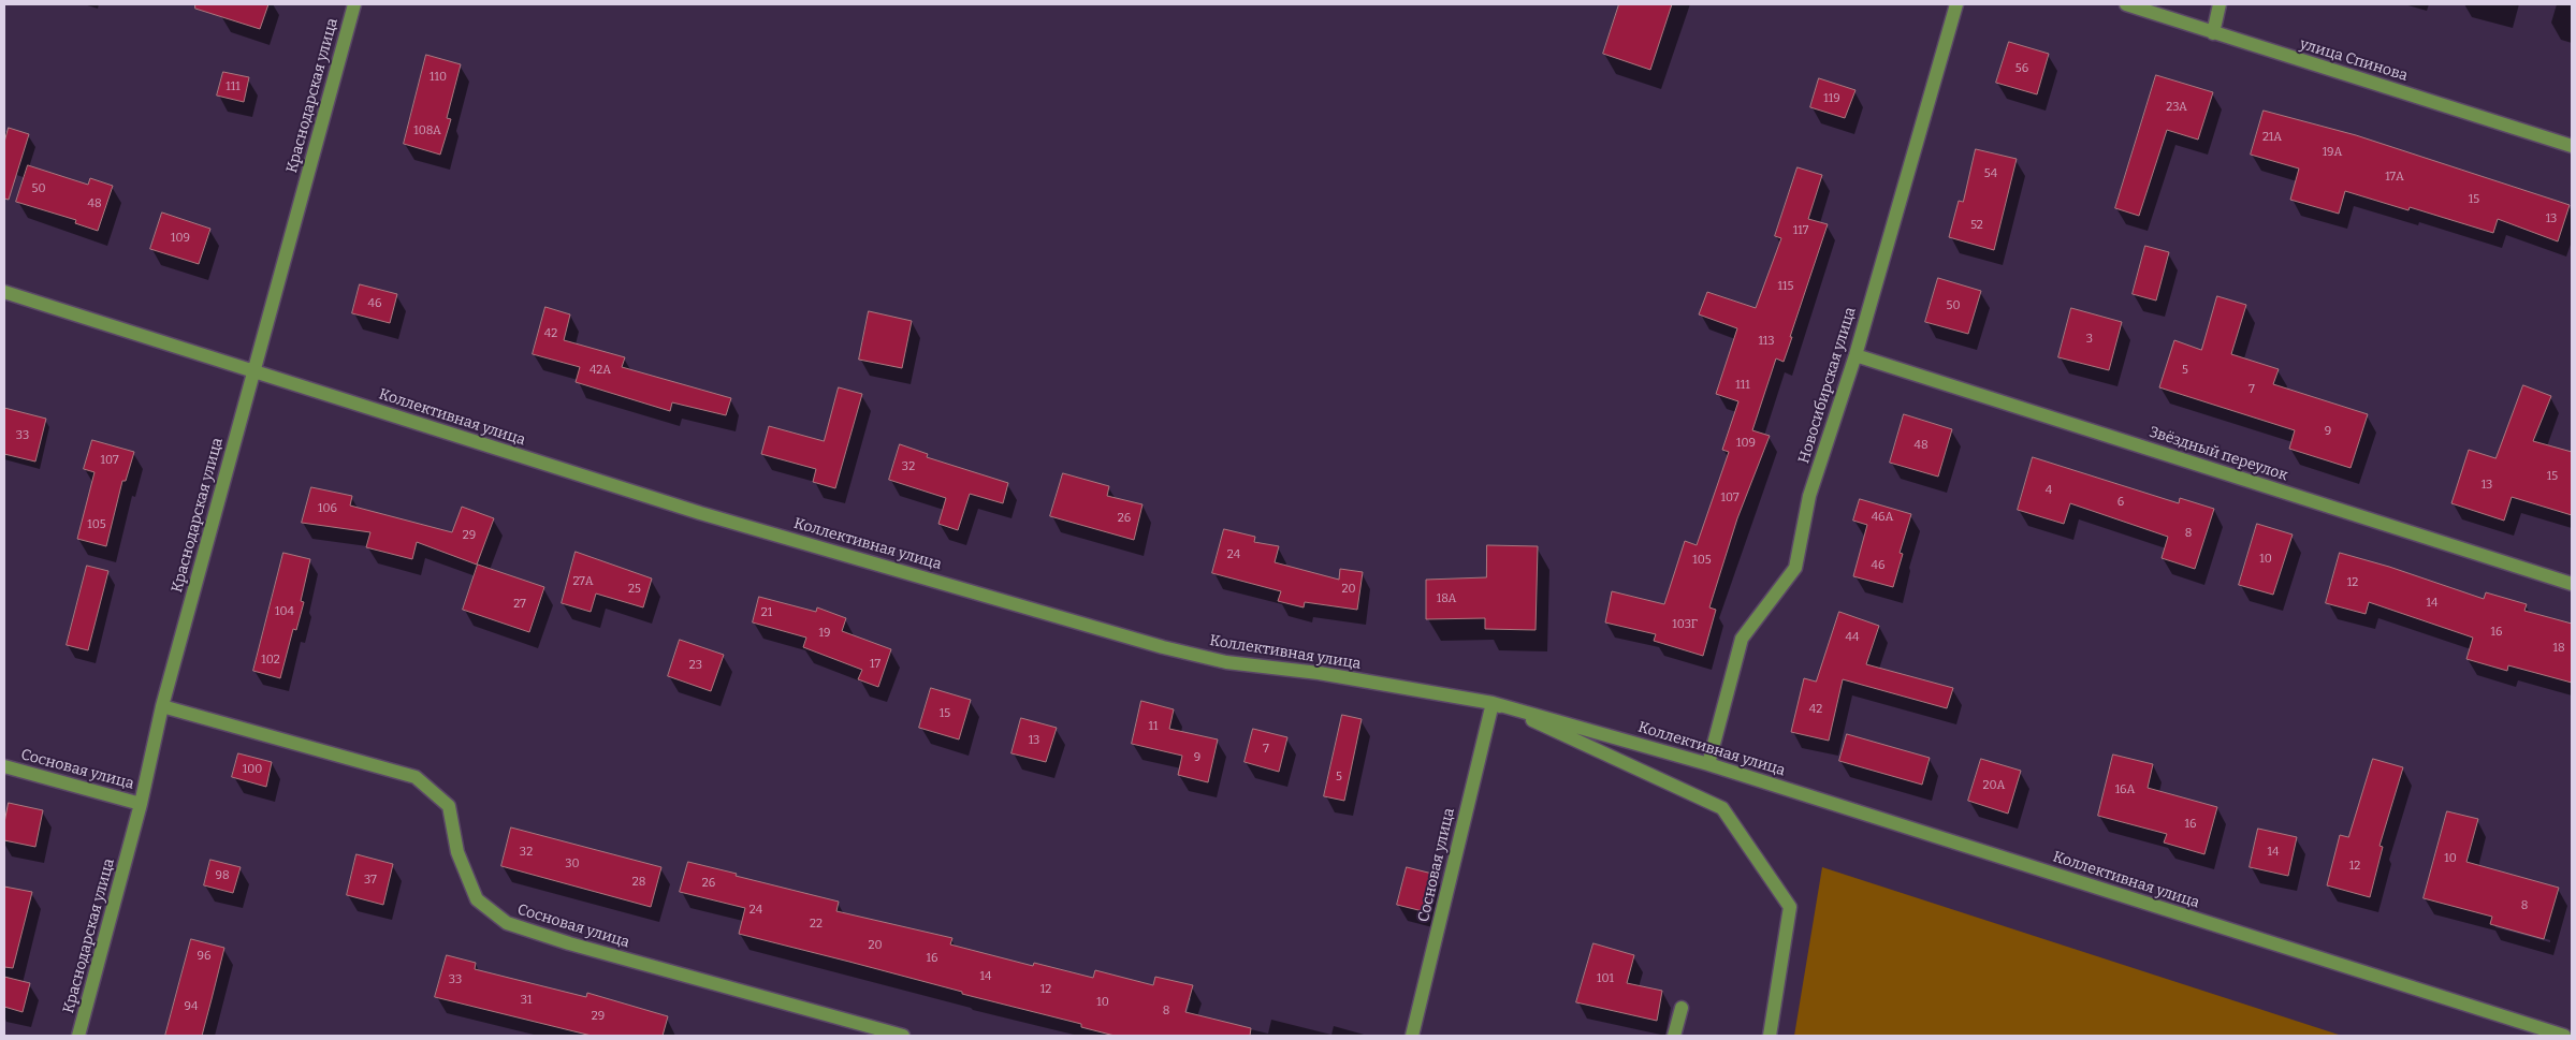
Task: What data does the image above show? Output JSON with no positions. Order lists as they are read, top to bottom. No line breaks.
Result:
{"streets":{"street":["улица Спинова","Краснодарская улица","Новосибирская улица","Коллективная улица","Звёздный переулок","Сосновая улица"]},"crossings":[["Краснодарская улица","Коллективная улица"],["Краснодарская улица","Сосновая улица"],["Новосибирская улица","Коллективная улица"],["Новосибирская улица","Звёздный переулок"],["Коллективная улица","Сосновая улица"]],"house_numbers":["56","110","111","119","23А","108А","21А","19А","54","17А","50","15","48","13","52","117","109","115","46","50","42","3","113","42А","5","111","7","9","33","109","48","107","32","15","13","4","107","6","106","46А","26","105","8","29","24","10","105","46","27А","12","25","20","18А","14","27","104","21","103Г","16","19","44","18","102","17","23","42","15","11","13","7","9","100","5","20А","16А","16","32","14","10","30","12","98","37","28","26","8","24","22","20","96","16","14","101","33","12","31","10","94","8","29"]}
